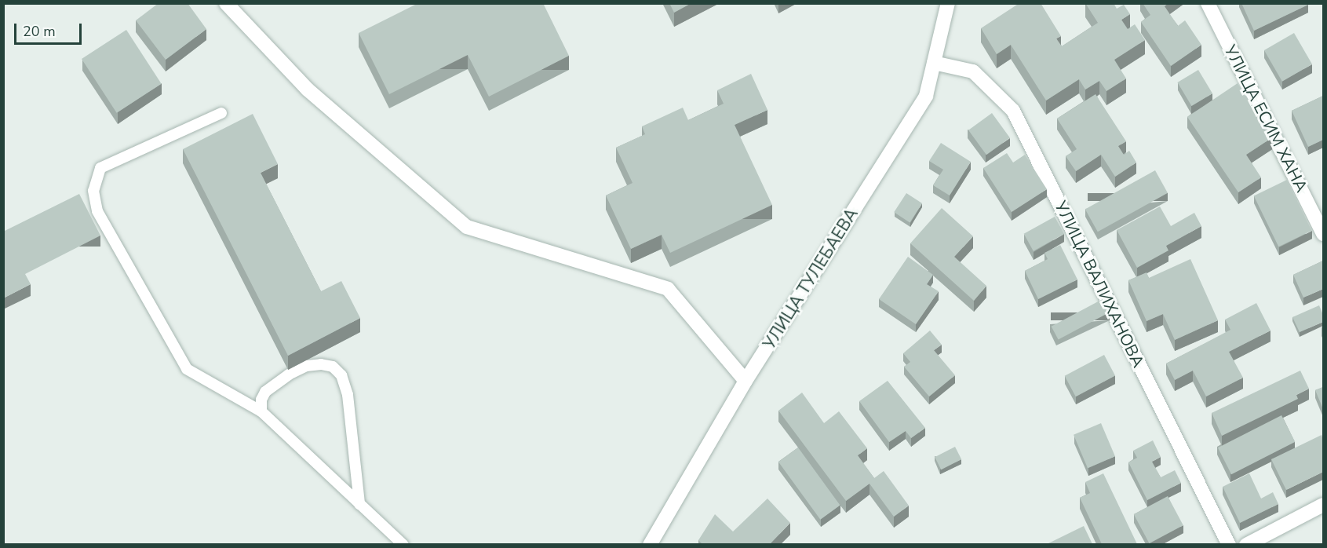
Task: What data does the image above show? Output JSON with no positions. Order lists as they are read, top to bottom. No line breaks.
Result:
{"streets":{"street":["УЛИЦА ЕСИМ ХАНА","УЛИЦА ТУЛЕБАЕВА","УЛИЦА ВАЛИХАНОВА"]},"crossings":[["УЛИЦА ТУЛЕБАЕВА","УЛИЦА ВАЛИХАНОВА"]],"scale_bar":"20 m"}
